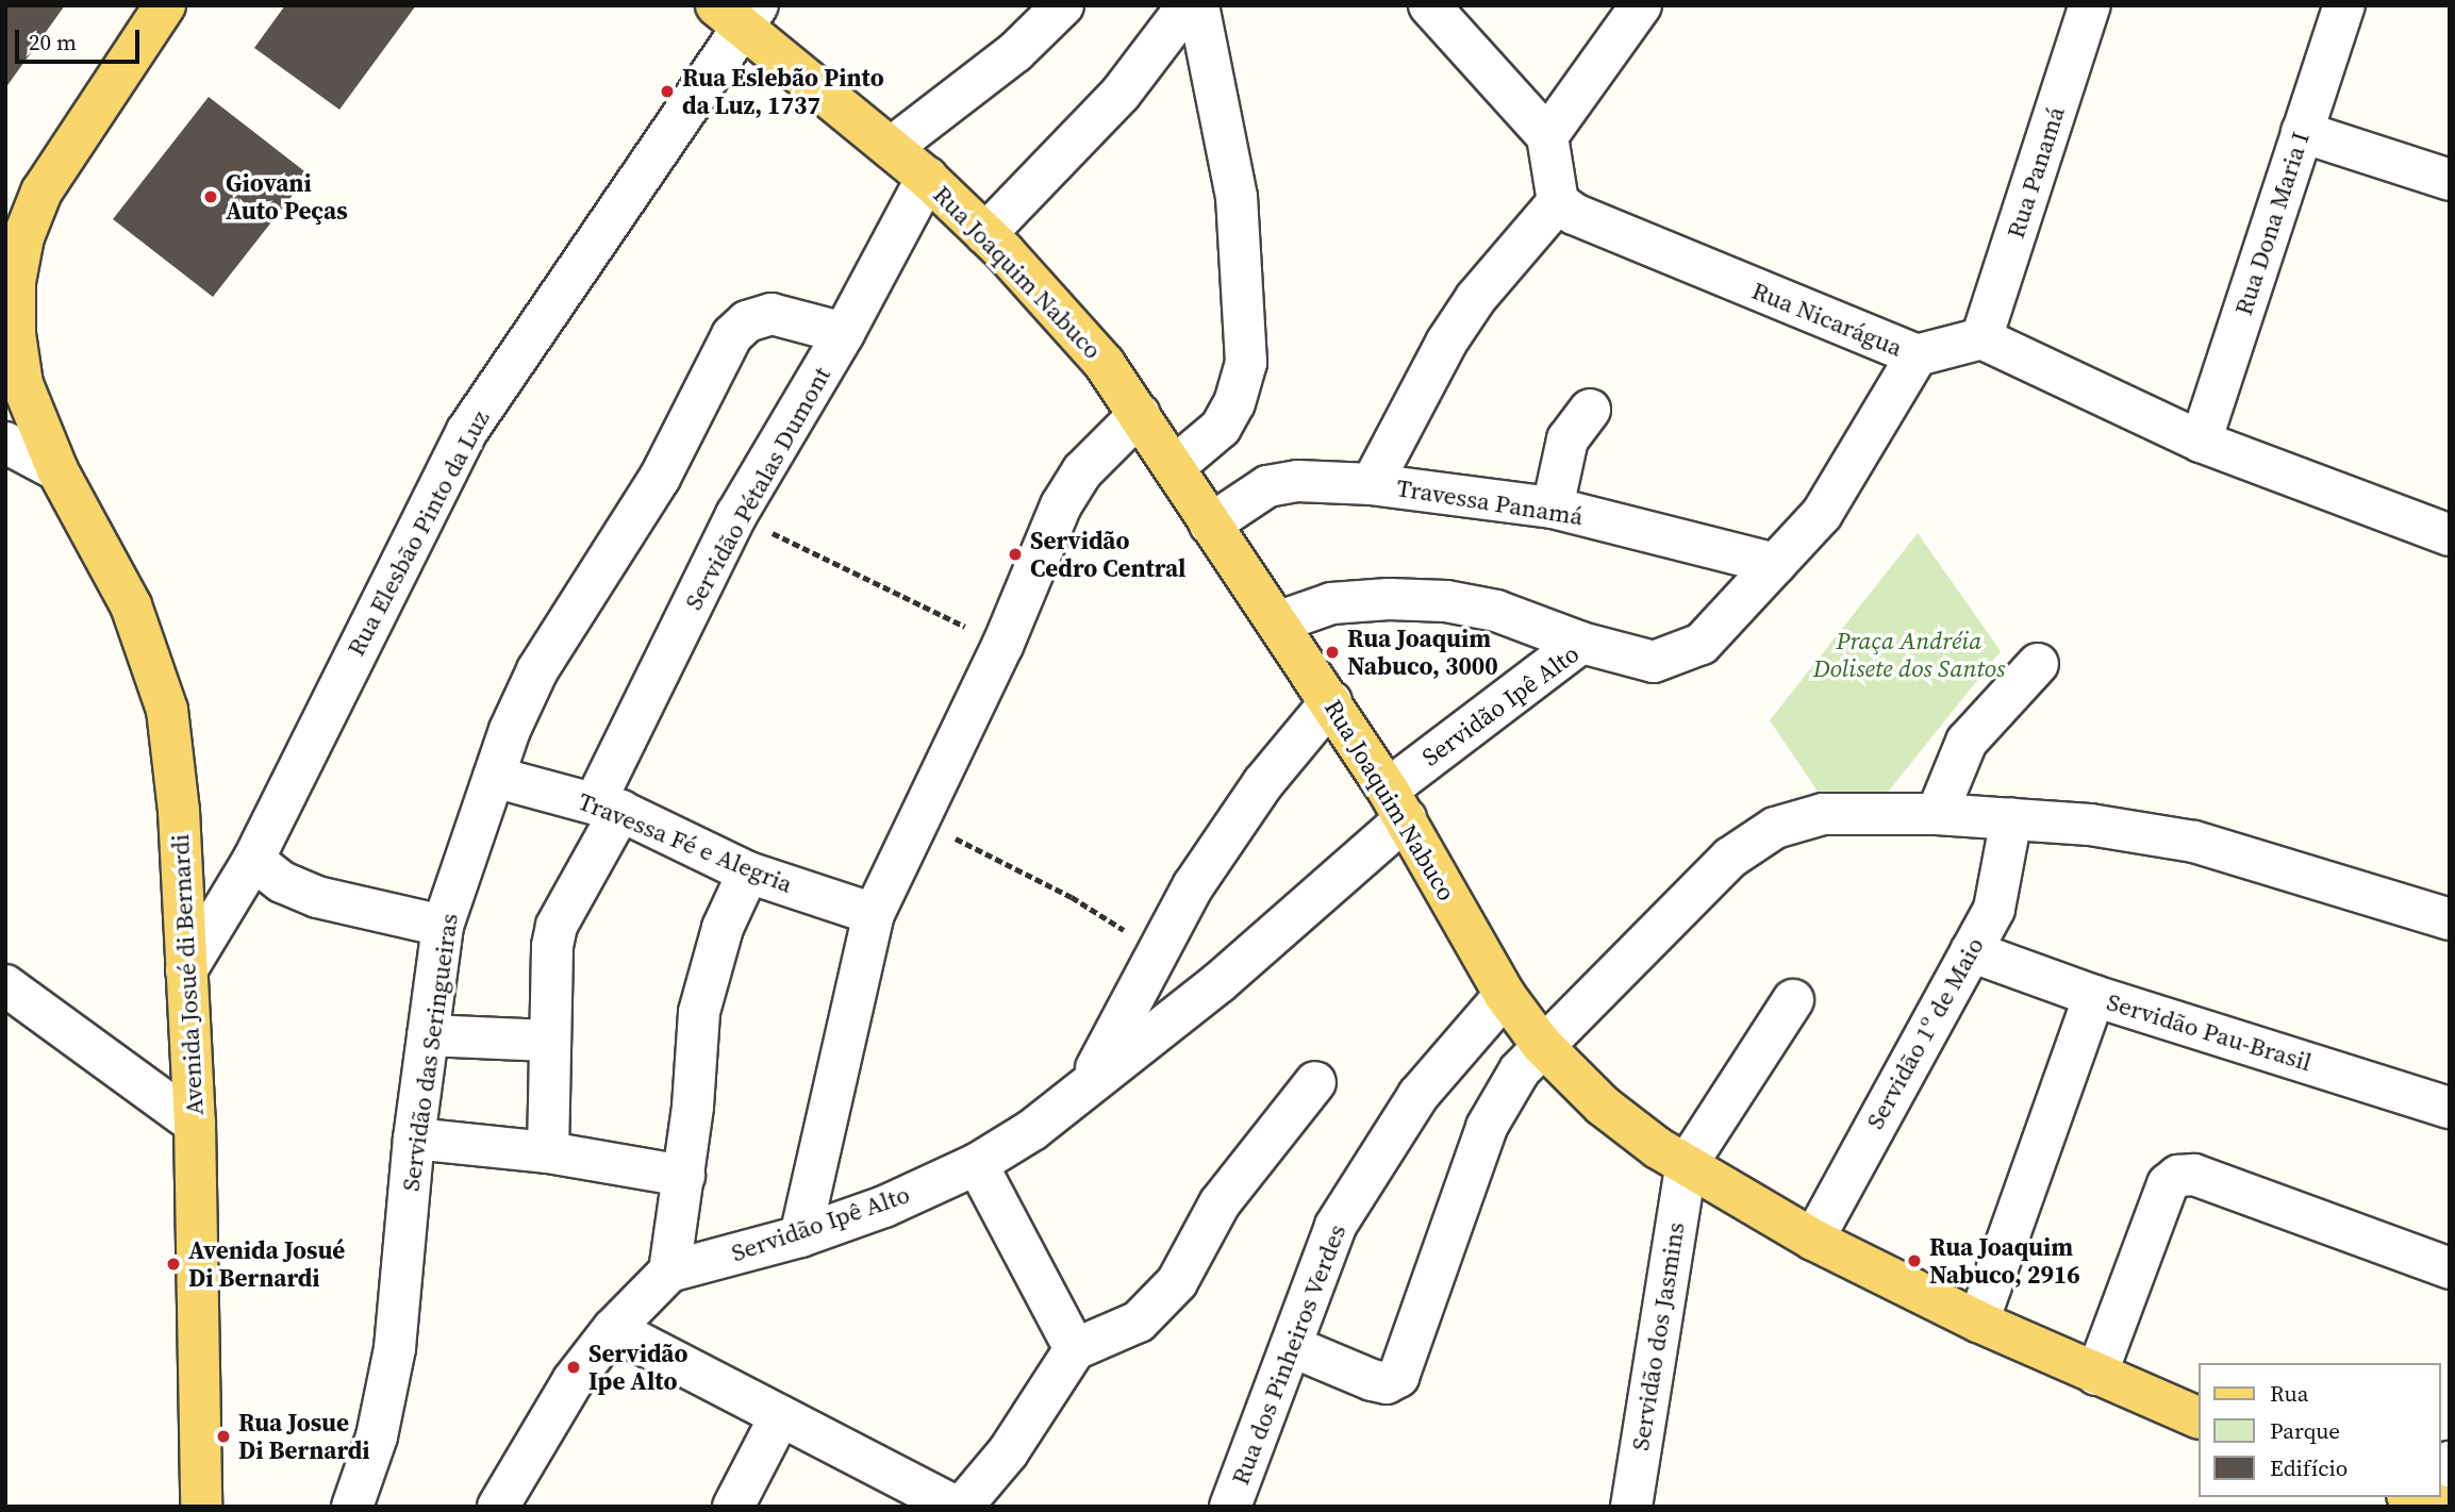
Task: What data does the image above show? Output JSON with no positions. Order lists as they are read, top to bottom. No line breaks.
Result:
{"streets":{"main road":["Rua Joaquim Nabuco","Avenida Josué di Bernardi"],"street":["Rua Panamá","Rua Dona Maria I","Rua Nicarágua","Servidão Pétalas Dumont","Travessa Panamá","Rua Elesbão Pinto da Luz","Servidão Ipê Alto","Travessa Fé e Alegria","Servidão Pau-Brasil","Servidão 1º de Maio","Servidão das Seringueiras","Servidão dos Jasmins","Rua dos Pinheiros Verdes"]},"crossings":[["Rua Panamá","Rua Nicarágua"],["Rua Joaquim Nabuco","Servidão Pétalas Dumont"],["Rua Joaquim Nabuco","Travessa Panamá"],["Rua Joaquim Nabuco","Rua Elesbão Pinto da Luz"],["Rua Joaquim Nabuco","Servidão Ipê Alto"],["Rua Joaquim Nabuco","Servidão 1º de Maio"],["Rua Joaquim Nabuco","Servidão dos Jasmins"],["Rua Joaquim Nabuco","Rua dos Pinheiros Verdes"],["Rua Nicarágua","Servidão Ipê Alto"],["Servidão Pétalas Dumont","Travessa Fé e Alegria"],["Servidão Pétalas Dumont","Servidão das Seringueiras"],["Travessa Panamá","Servidão Ipê Alto"],["Rua Elesbão Pinto da Luz","Avenida Josué di Bernardi"],["Travessa Fé e Alegria","Servidão das Seringueiras"],["Servidão Pau-Brasil","Servidão 1º de Maio"]],"parks":["Praça Andréia Dolisete dos Santos"],"places":["Rua Eslebão Pinto da Luz, 1737","Giovani Auto Peças","Servidão Cedro Central","Rua Joaquim Nabuco, 3000","Rua Joaquim Nabuco, 2916","Avenida Josué Di Bernardi","Servidão Ipe Alto","Rua Josue Di Bernardi"],"legend":["Rua","Parque","Edifício"],"scale_bar":"20 m"}
